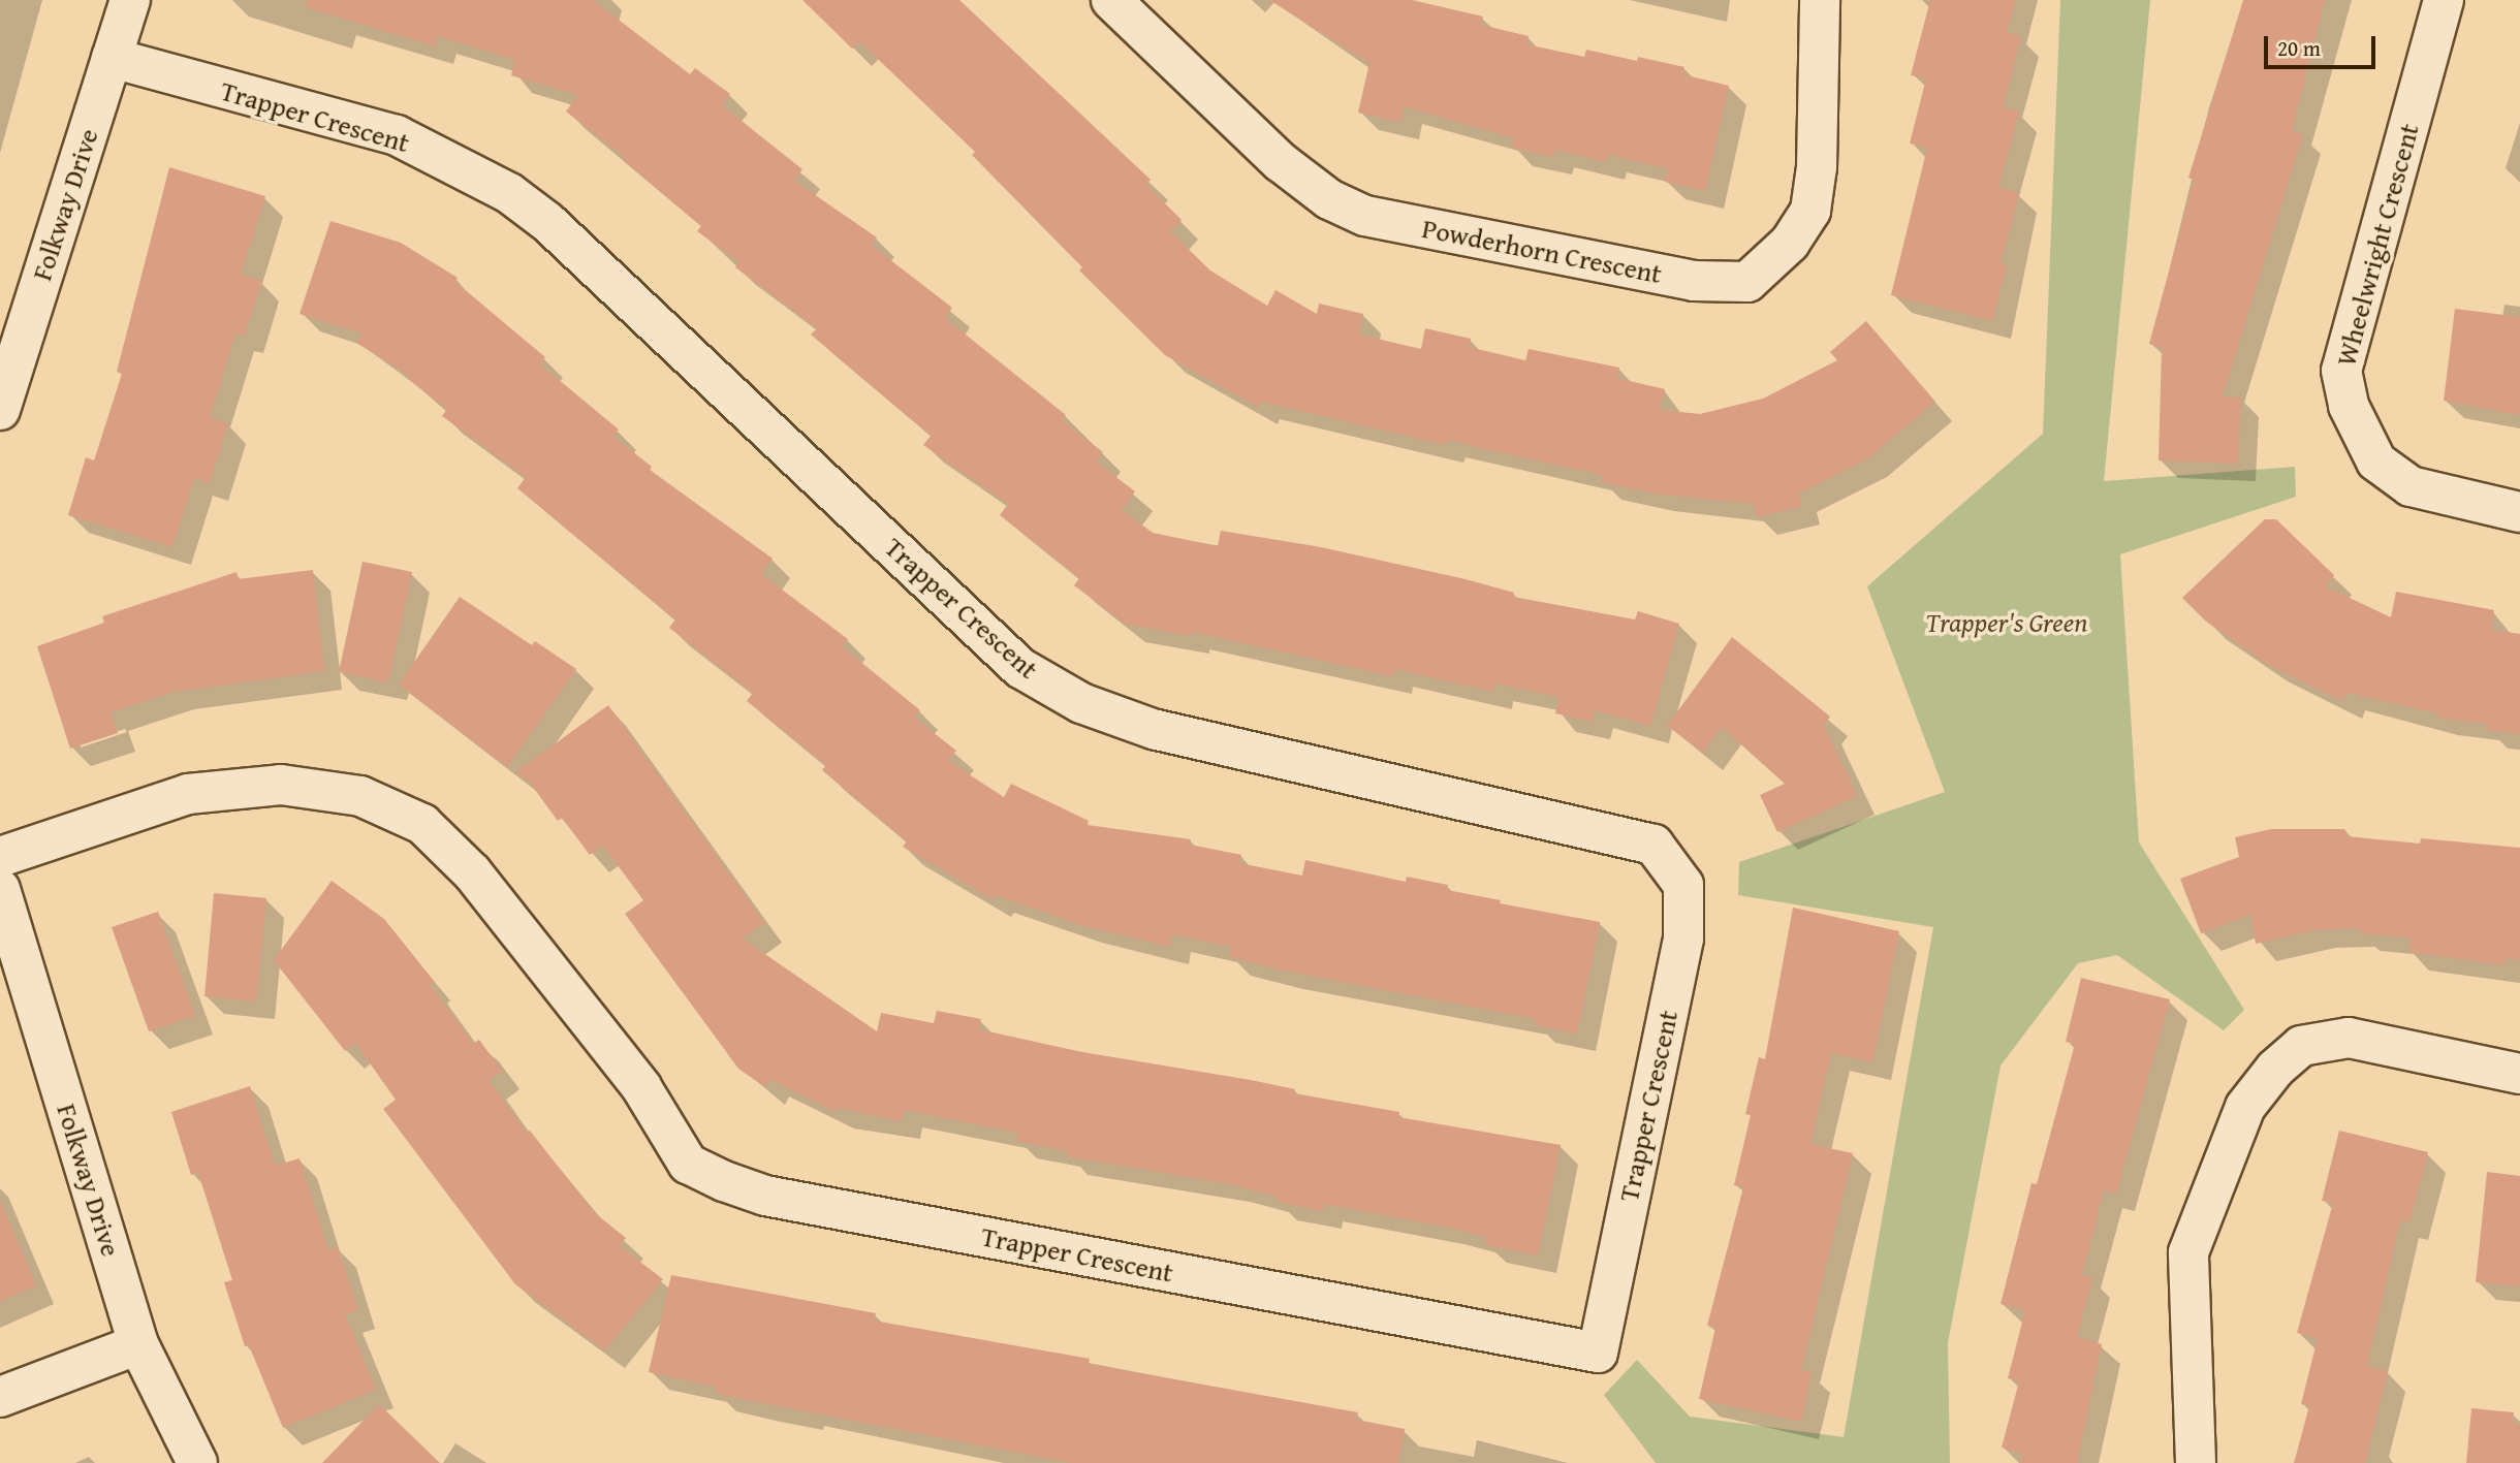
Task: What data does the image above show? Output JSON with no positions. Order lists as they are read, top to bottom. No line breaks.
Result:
{"streets":{"street":["Trapper Crescent","Folkway Drive","Wheelwright Crescent","Powderhorn Crescent"]},"crossings":[["Trapper Crescent","Folkway Drive"]],"parks":["Trapper's Green"],"scale_bar":"20 m"}
